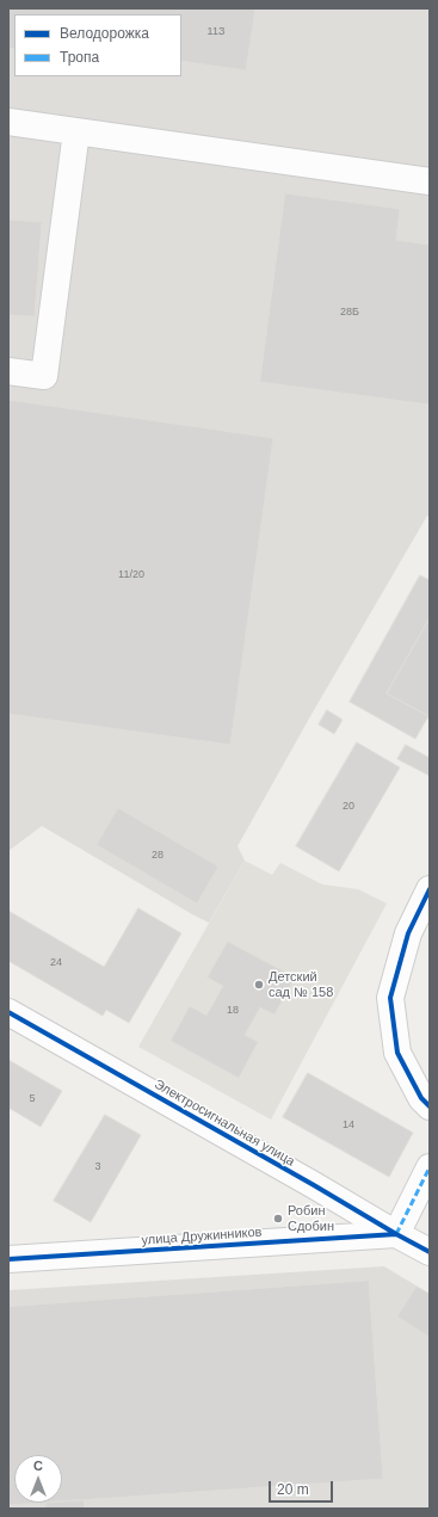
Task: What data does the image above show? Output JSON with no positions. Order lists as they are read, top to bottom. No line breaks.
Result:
{"streets":{"street":["Электросигнальная улица","улица Дружинников"]},"crossings":[["Электросигнальная улица","улица Дружинников"]],"places":["Детский сад № 158","Робин Сдобин"],"house_numbers":["11З","28Б","11/20","20","28","24","18","5","14","3"],"legend":["Велодорожка","Тропа"],"scale_bar":"20 m","north":"top"}
